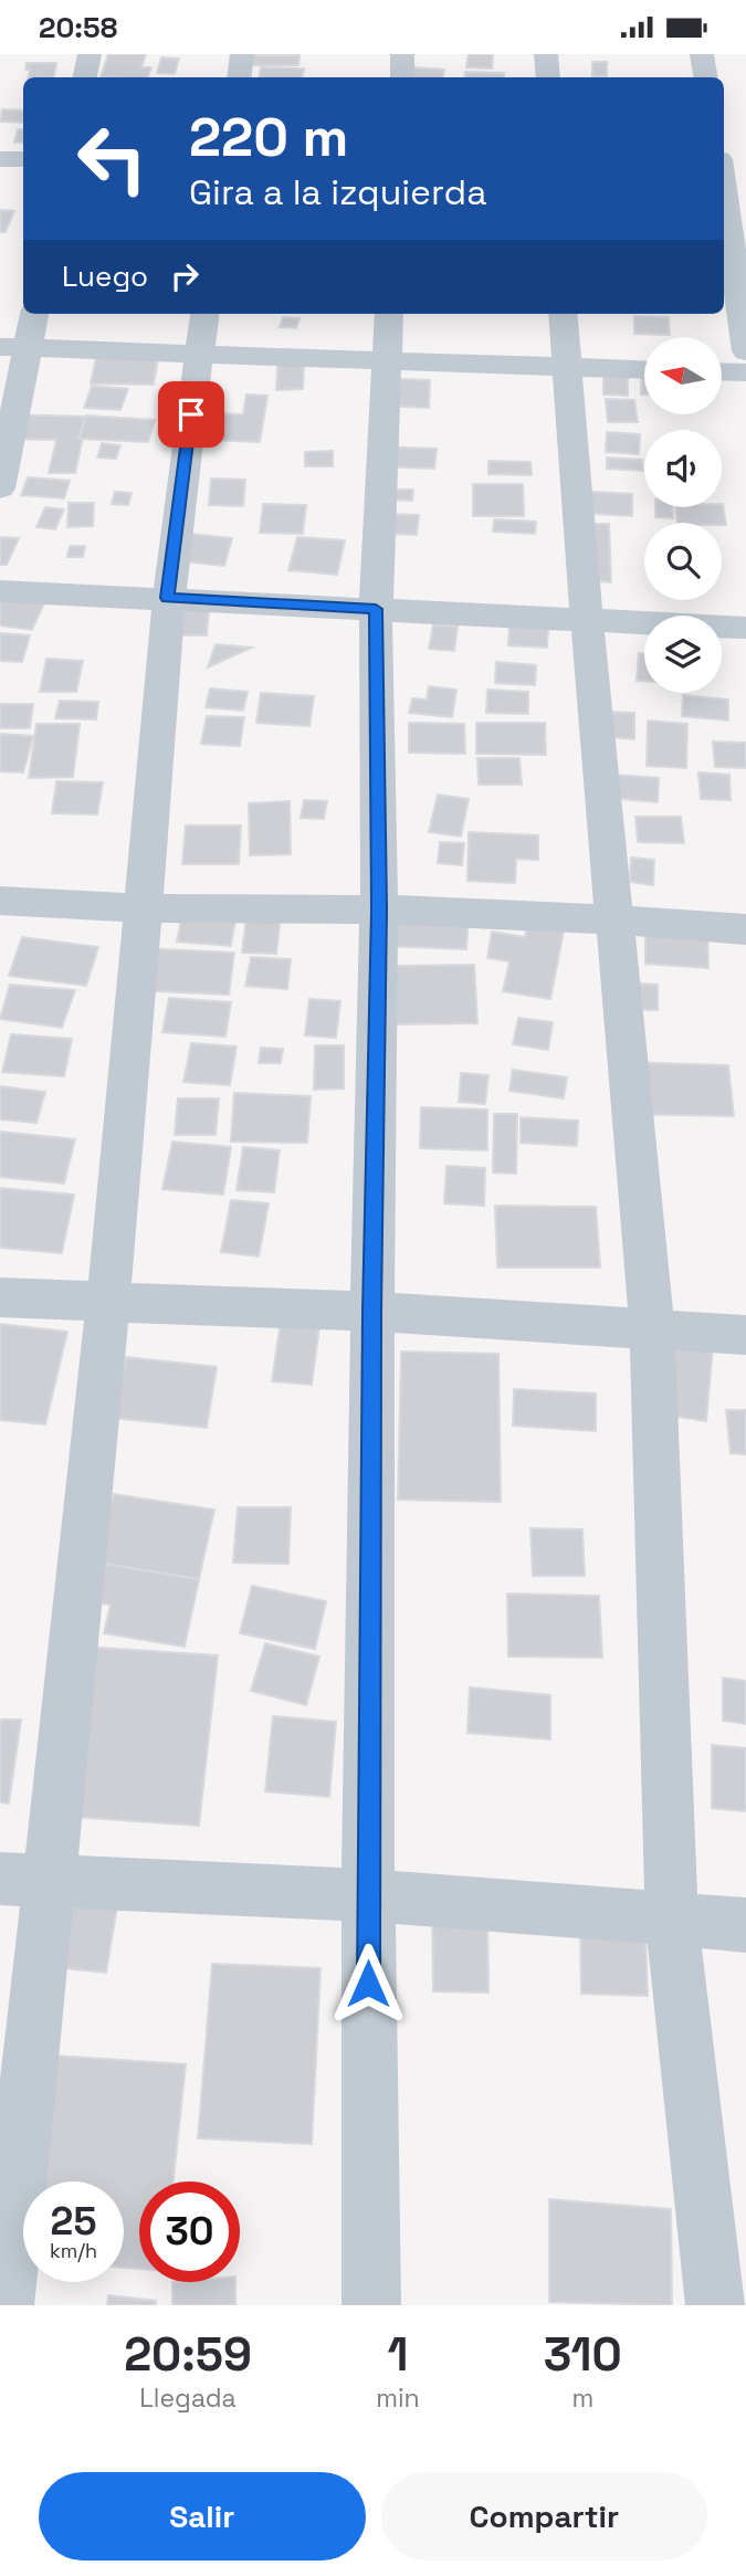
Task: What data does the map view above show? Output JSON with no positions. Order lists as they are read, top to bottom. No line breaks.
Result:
{"north":"left","page":{"status":"20:58","turn":["220 m","Gira a la izquierda"],"then":"Luego","speed":"25 km/h","limit":"30","eta":["20:59","Llegada","1","min","310","m"],"buttons":["Salir","Compartir"]}}
